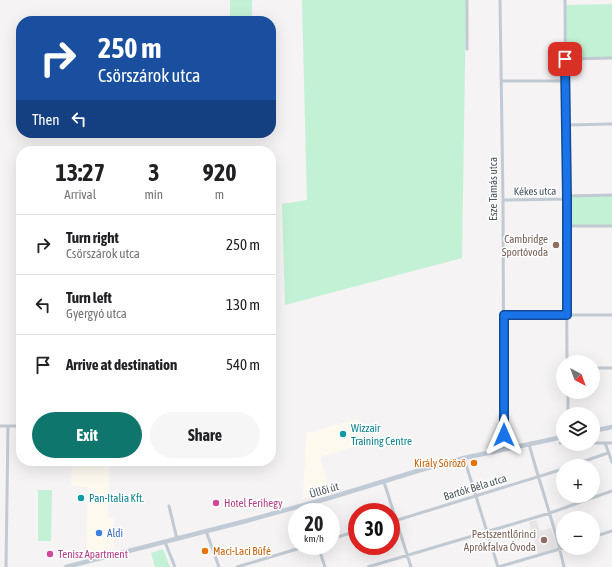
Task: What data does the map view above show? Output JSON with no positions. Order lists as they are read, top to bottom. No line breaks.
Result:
{"streets":{"main road":["Üllői út"],"street":["Esze Tamás utca","Kékes utca","Bartók Béla utca"]},"crossings":[["Esze Tamás utca","Kékes utca"],["Esze Tamás utca","Üllői út"]],"places":["Cambridge Sportóvoda","Wizzair Training Centre","Király Söröző","Pan-Italia Kft.","Hotel Ferihegy","Aldi","Pestszentlőrinci Aprókfalva Óvoda","Maci-Laci Büfé","Tenisz Apartment"],"north":"bottom right","page":{"turn":["250 m","Csörszárok utca"],"then":"Then","eta":["13:27","Arrival","3","min","920","m"],"list":[{"name":"Turn right","note":"Csörszárok utca","value":"250 m"},{"name":"Turn left","note":"Gyergyó utca","value":"130 m"},{"name":"Arrive at destination","value":"540 m"}],"map_buttons":["+","−"],"buttons":["Exit","Share"],"speed":"20 km/h","limit":"30"}}
